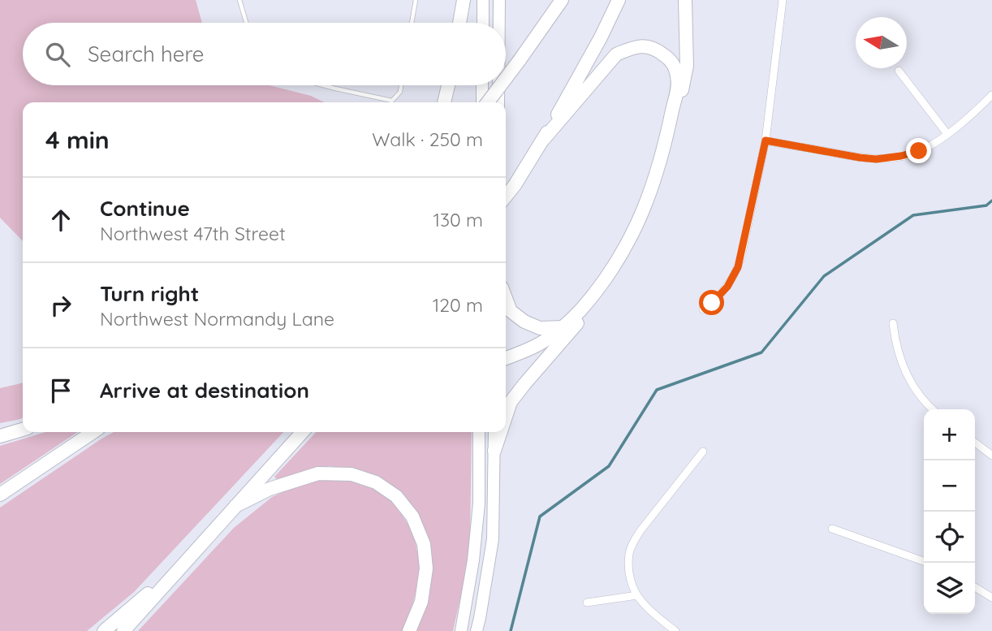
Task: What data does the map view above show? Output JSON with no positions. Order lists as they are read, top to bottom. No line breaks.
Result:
{"north":"left","page":{"search":"Search here","heading":["4 min","Walk · 250 m"],"list":[["Continue","Northwest 47th Street","130 m"],["Turn right","Northwest Normandy Lane","120 m"],"Arrive at destination"],"map_buttons":["+","−"]}}
